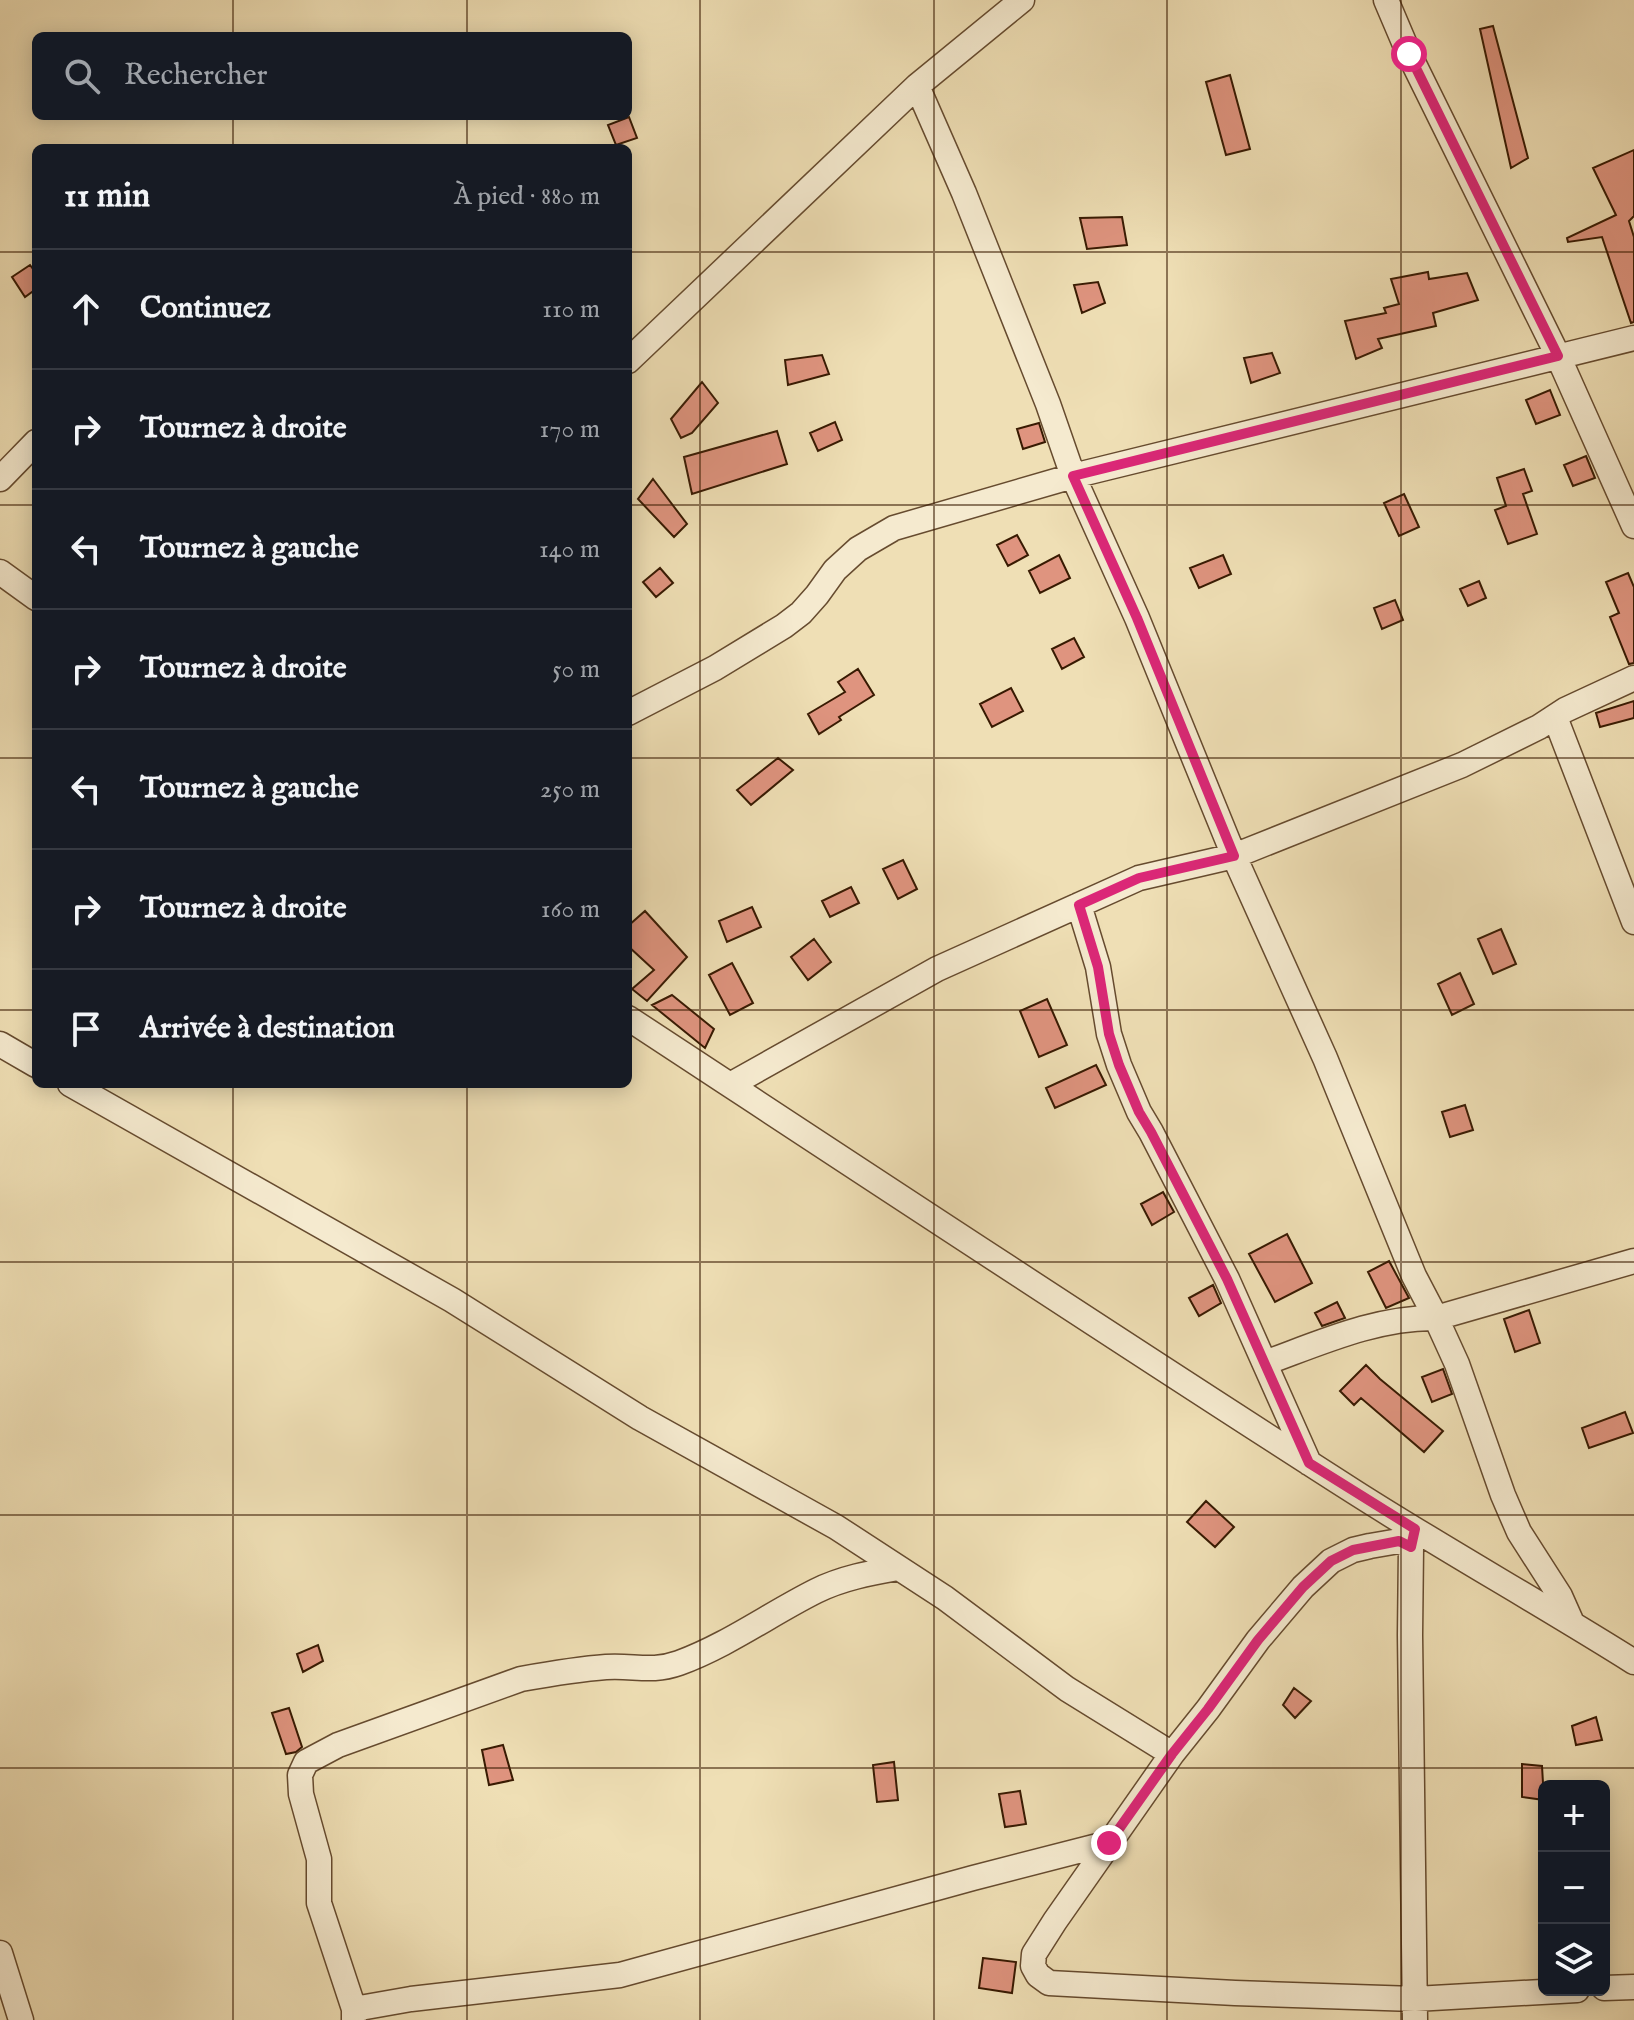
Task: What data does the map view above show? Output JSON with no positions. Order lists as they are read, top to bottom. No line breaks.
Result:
{"page":{"search":"Rechercher","heading":["11 min","À pied · 880 m"],"list":[["Continuez","110 m"],["Tournez à droite","170 m"],["Tournez à gauche","140 m"],["Tournez à droite","50 m"],["Tournez à gauche","250 m"],["Tournez à droite","160 m"],"Arrivée à destination"],"map_buttons":["+","−"]}}
